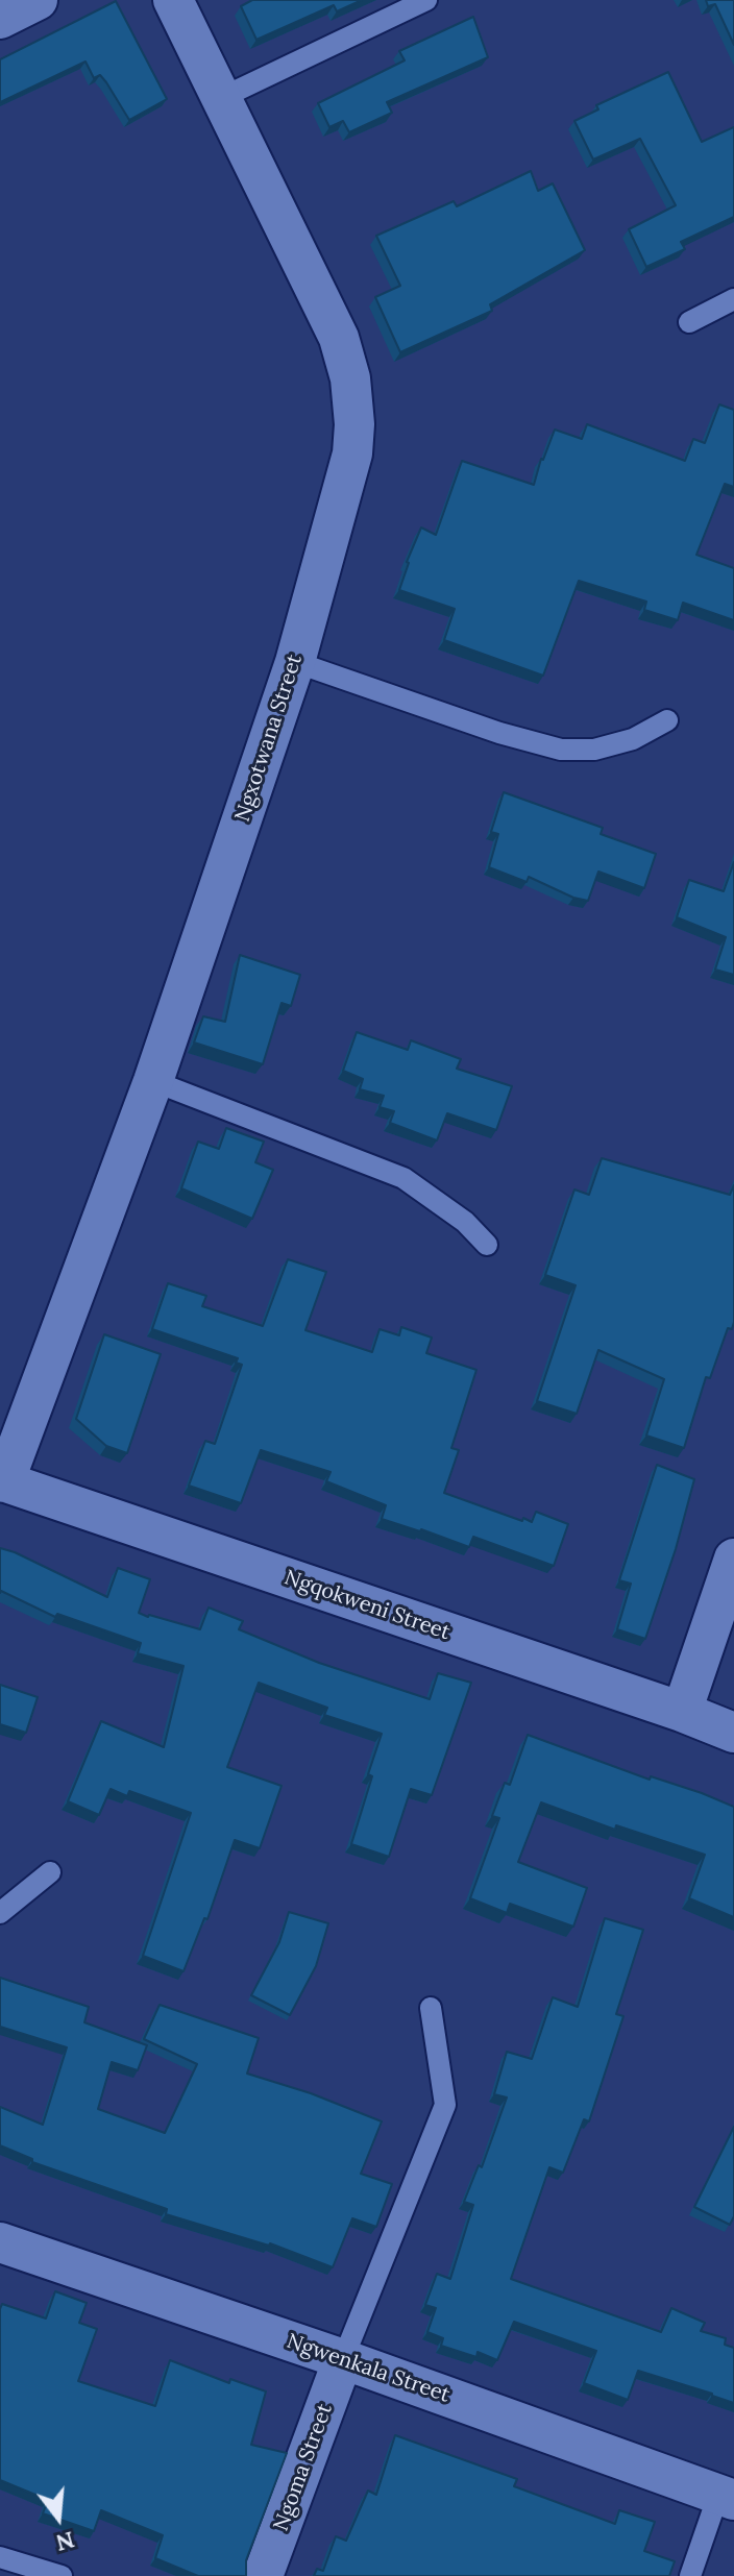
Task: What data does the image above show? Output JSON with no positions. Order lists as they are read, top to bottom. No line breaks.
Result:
{"streets":{"street":["Ngxotwana Street","Ngqokweni Street","Ngwenkala Street","Ngoma Street"]},"crossings":[["Ngxotwana Street","Ngqokweni Street"],["Ngwenkala Street","Ngoma Street"]],"north":"bottom"}
